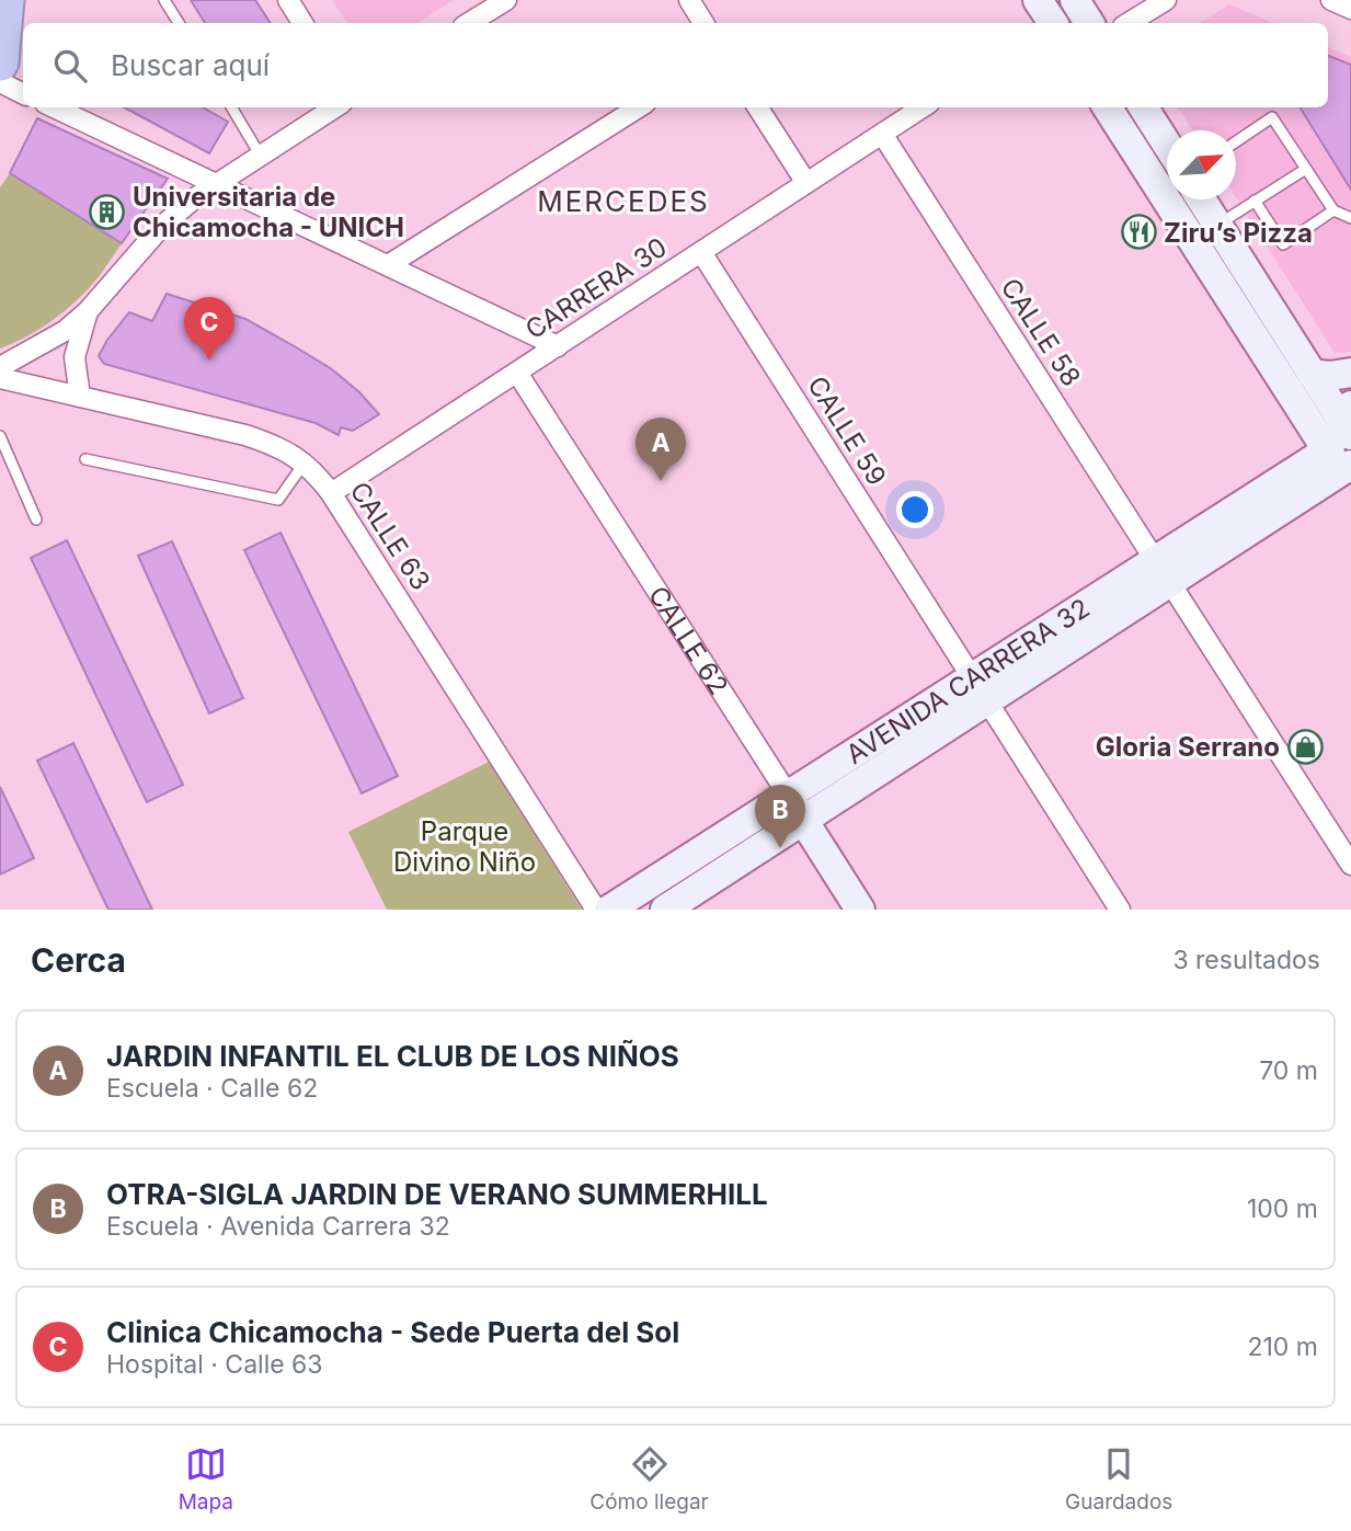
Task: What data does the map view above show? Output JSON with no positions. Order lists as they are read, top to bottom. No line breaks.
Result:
{"streets":{"street":["CARRERA 30","CALLE 58","CALLE 59","CALLE 63","CALLE 62","AVENIDA CARRERA 32"]},"crossings":[["CARRERA 30","CALLE 58"],["CARRERA 30","CALLE 59"],["CARRERA 30","CALLE 63"],["CARRERA 30","CALLE 62"],["CALLE 58","AVENIDA CARRERA 32"],["CALLE 59","AVENIDA CARRERA 32"],["CALLE 62","AVENIDA CARRERA 32"]],"districts":["MERCEDES"],"parks":["Parque Divino Niño"],"places":{"building":["Universitaria de Chicamocha - UNICH"],"restaurant":["Ziru’s Pizza"],"shop":["Gloria Serrano"]},"north":"top right","page":{"search":"Buscar aquí","pins":["C","A","B"],"heading":["Cerca","3 resultados"],"list":[{"mark":"A","name":"JARDIN INFANTIL EL CLUB DE LOS NIÑOS","note":"Escuela · Calle 62","value":"70 m"},{"mark":"B","name":"OTRA-SIGLA JARDIN DE VERANO SUMMERHILL","note":"Escuela · Avenida Carrera 32","value":"100 m"},{"mark":"C","name":"Clinica Chicamocha - Sede Puerta del Sol","note":"Hospital · Calle 63","value":"210 m"}],"nav":["Mapa","Cómo llegar","Guardados"]}}
